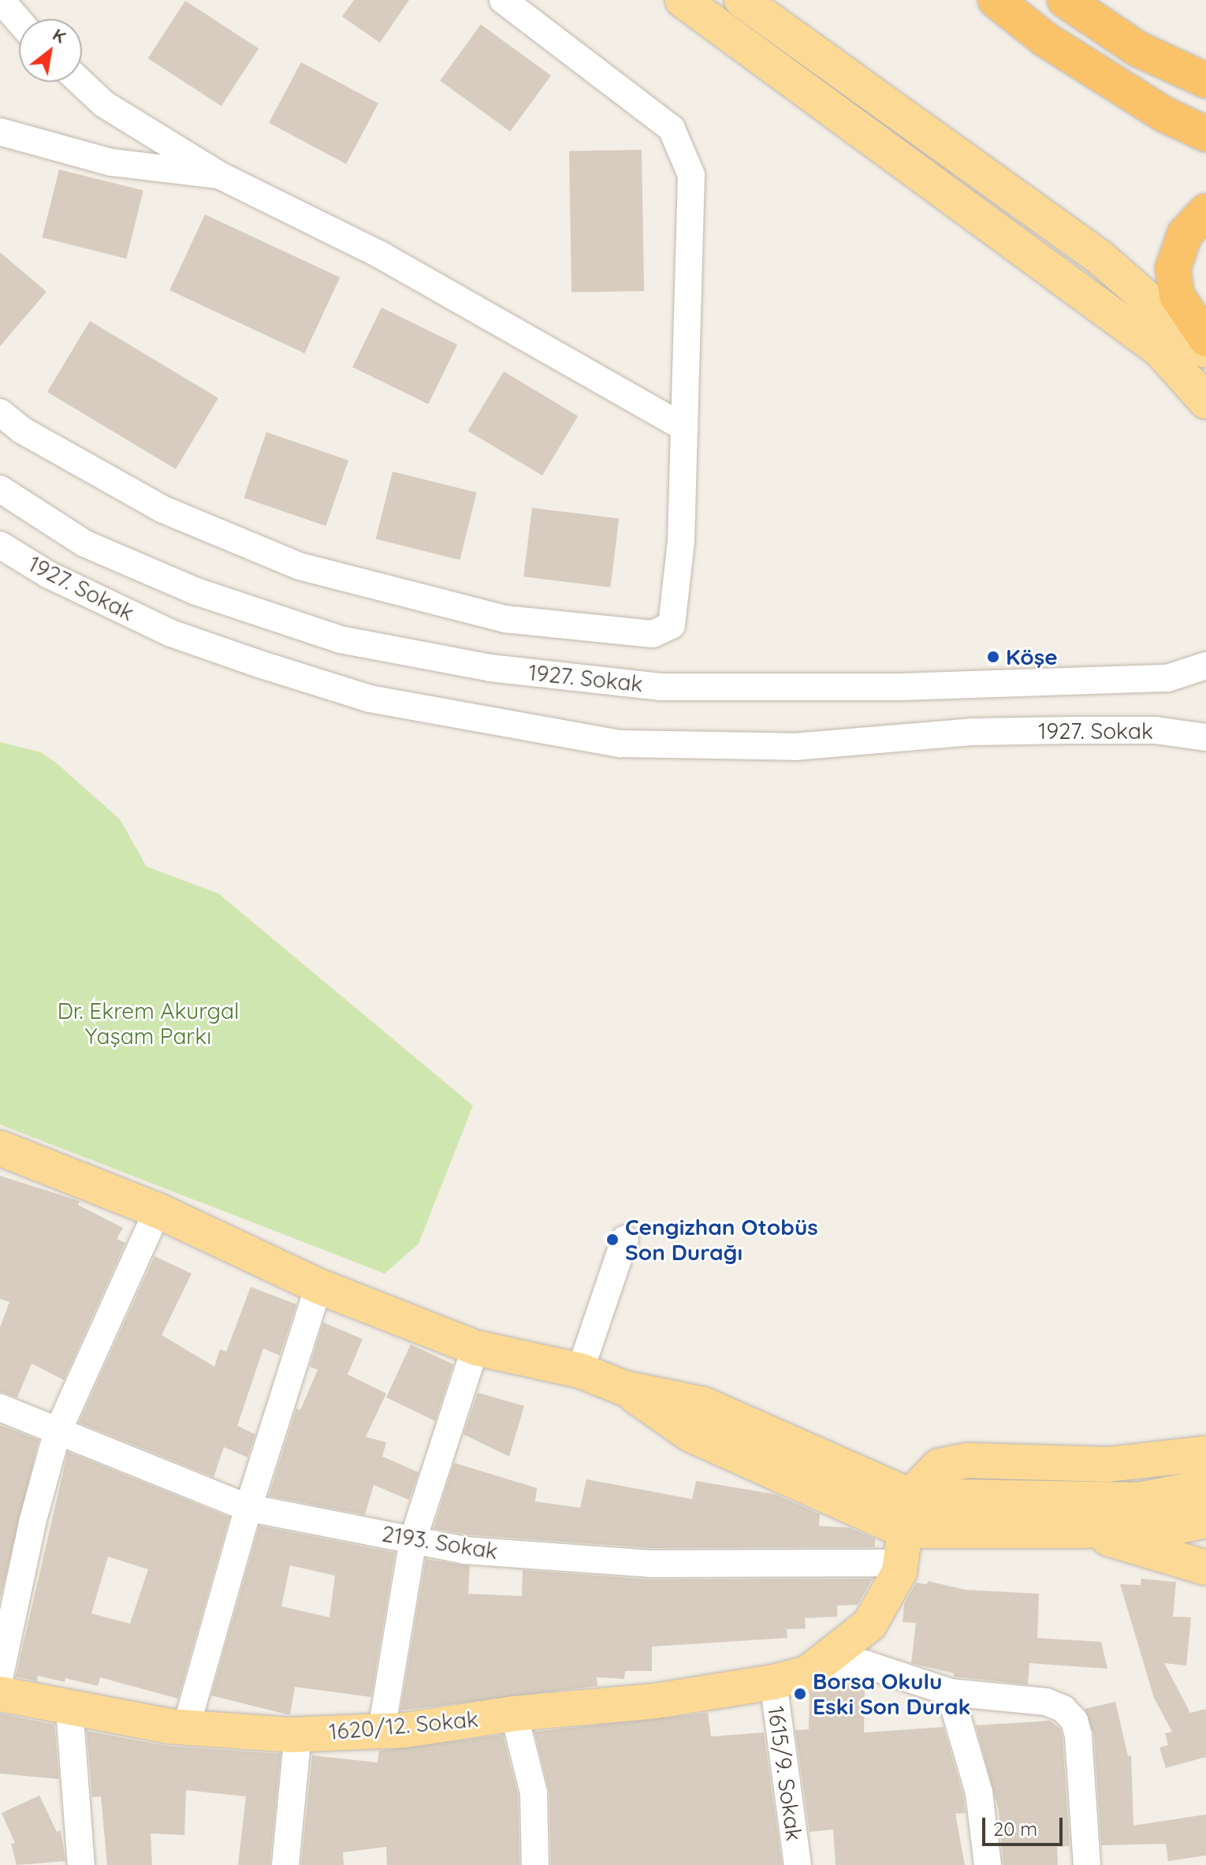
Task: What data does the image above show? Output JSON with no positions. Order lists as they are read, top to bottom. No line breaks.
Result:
{"streets":{"main road":["1620/12. Sokak"],"street":["1927. Sokak","2193. Sokak","1615/9. Sokak"]},"crossings":[["2193. Sokak","1620/12. Sokak"],["1620/12. Sokak","1615/9. Sokak"]],"parks":["Dr. Ekrem Akurgal Yaşam Parkı"],"places":["Köşe","Cengizhan Otobüs Son Durağı","Borsa Okulu Eski Son Durak"],"scale_bar":"20 m","north":"top right"}
